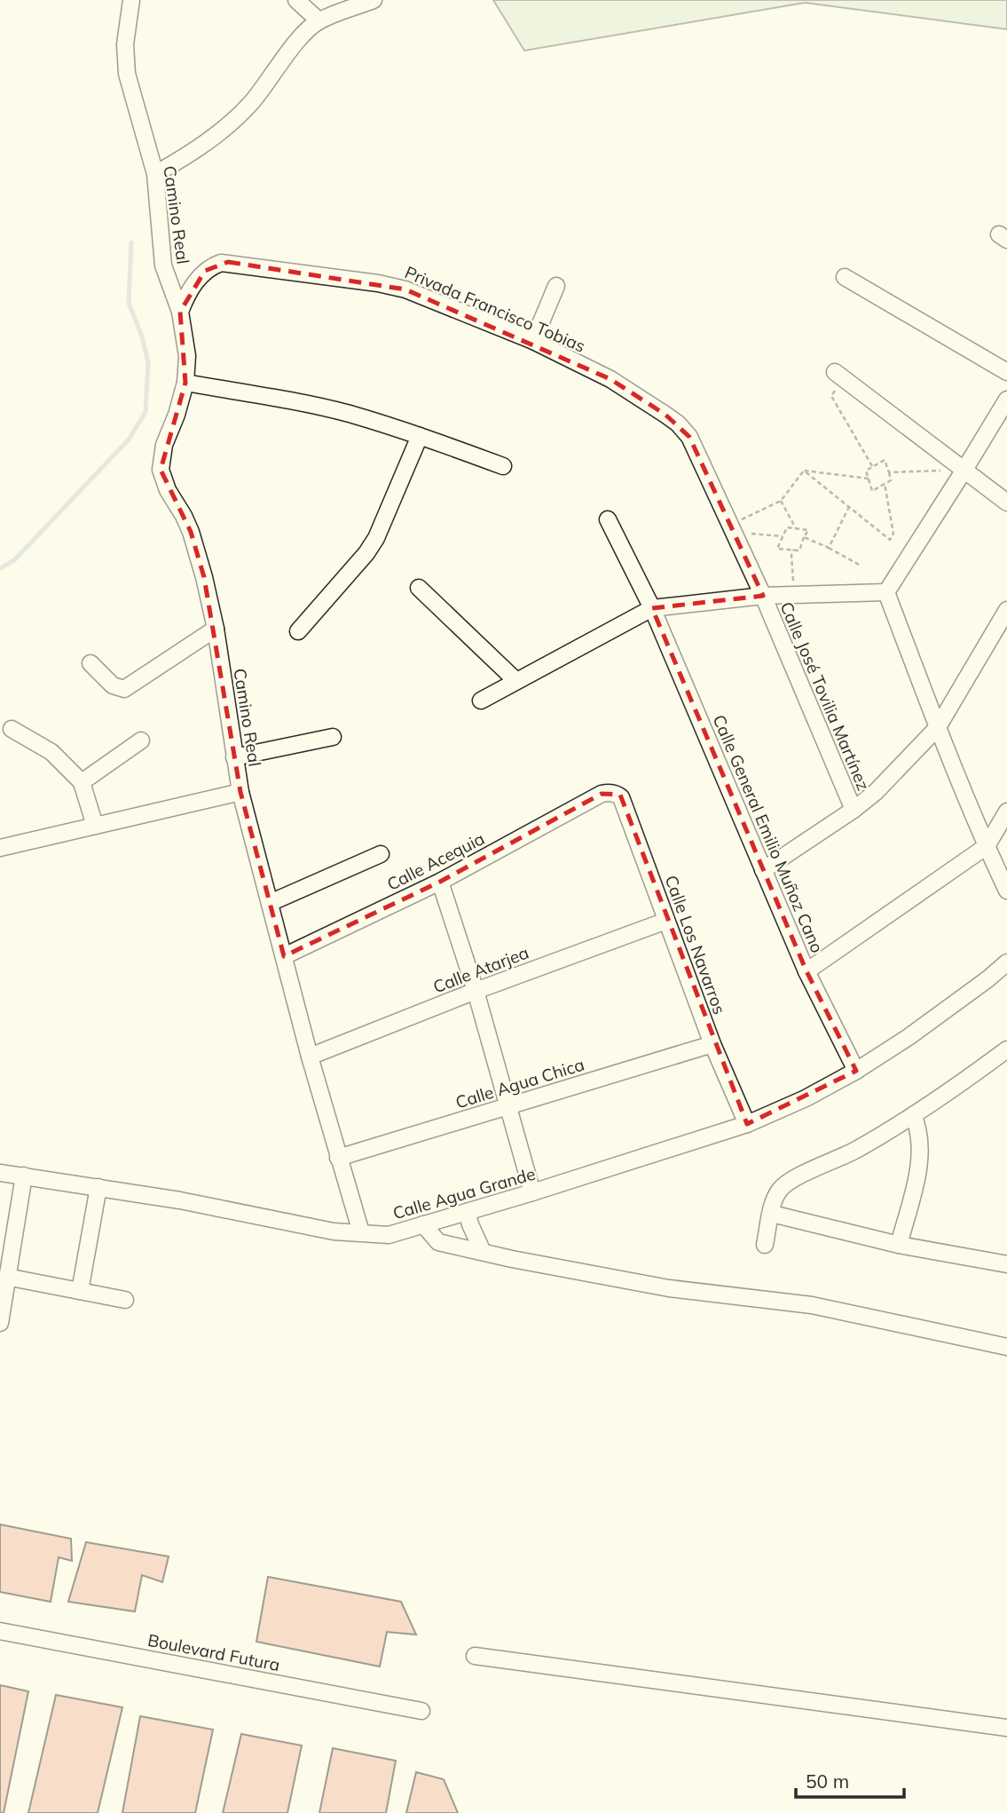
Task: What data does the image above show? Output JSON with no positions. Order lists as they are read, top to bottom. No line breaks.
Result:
{"streets":{"street":["Camino Real","Privada Francisco Tobias","Calle José Tovilia Martínez","Calle General Emilio Muñoz Cano","Calle Acequia","Calle Los Navarros","Calle Atarjea","Calle Agua Chica","Calle Agua Grande","Boulevard Futura"]},"crossings":[["Camino Real","Privada Francisco Tobias"],["Camino Real","Calle Acequia"],["Camino Real","Calle Atarjea"],["Camino Real","Calle Agua Chica"],["Camino Real","Calle Agua Grande"],["Privada Francisco Tobias","Calle José Tovilia Martínez"],["Calle General Emilio Muñoz Cano","Calle Agua Grande"],["Calle Acequia","Calle Los Navarros"],["Calle Los Navarros","Calle Atarjea"],["Calle Los Navarros","Calle Agua Chica"],["Calle Los Navarros","Calle Agua Grande"]],"scale_bar":"50 m"}
